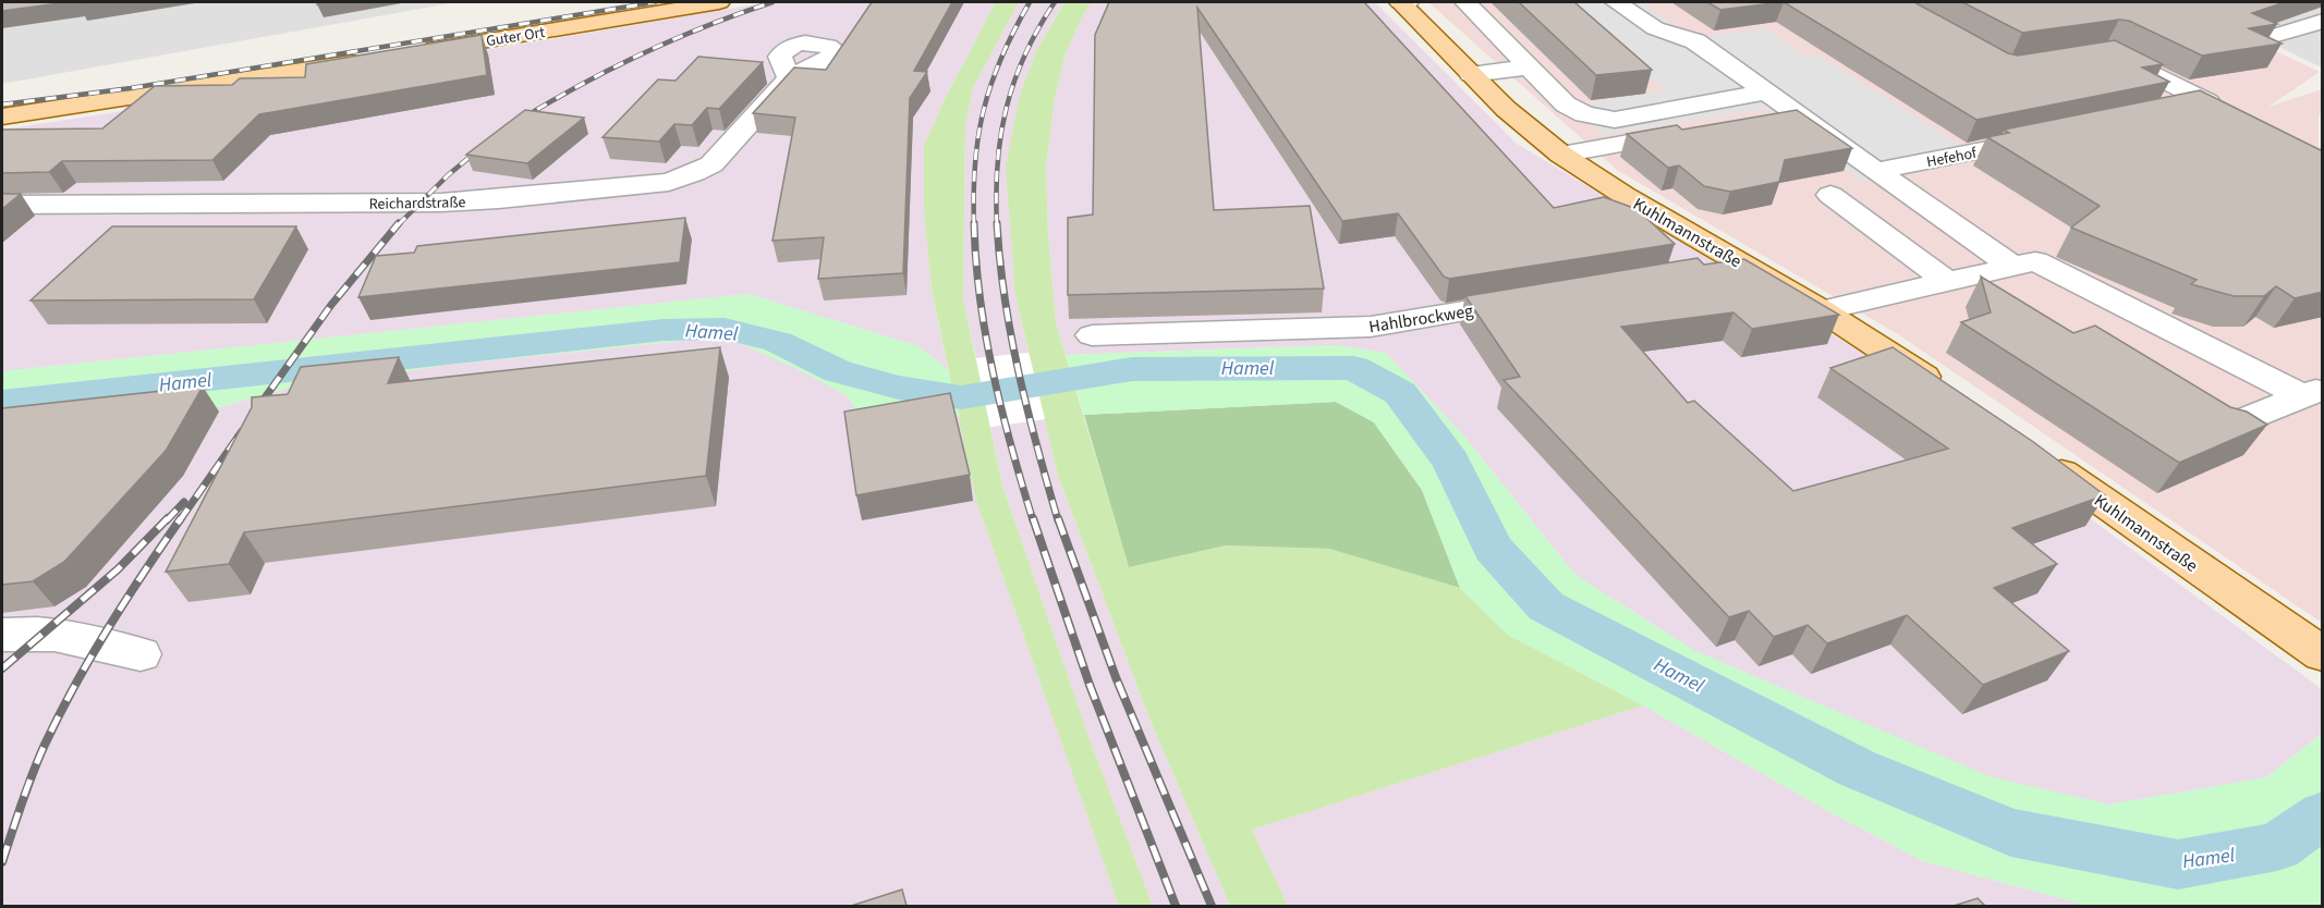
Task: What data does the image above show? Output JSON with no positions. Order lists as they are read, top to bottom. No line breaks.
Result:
{"streets":{"main road":["Guter Ort","Kuhlmannstraße"],"street":["Hefehof","Reichardstraße","Hahlbrockweg"]},"water":["Hamel"]}
